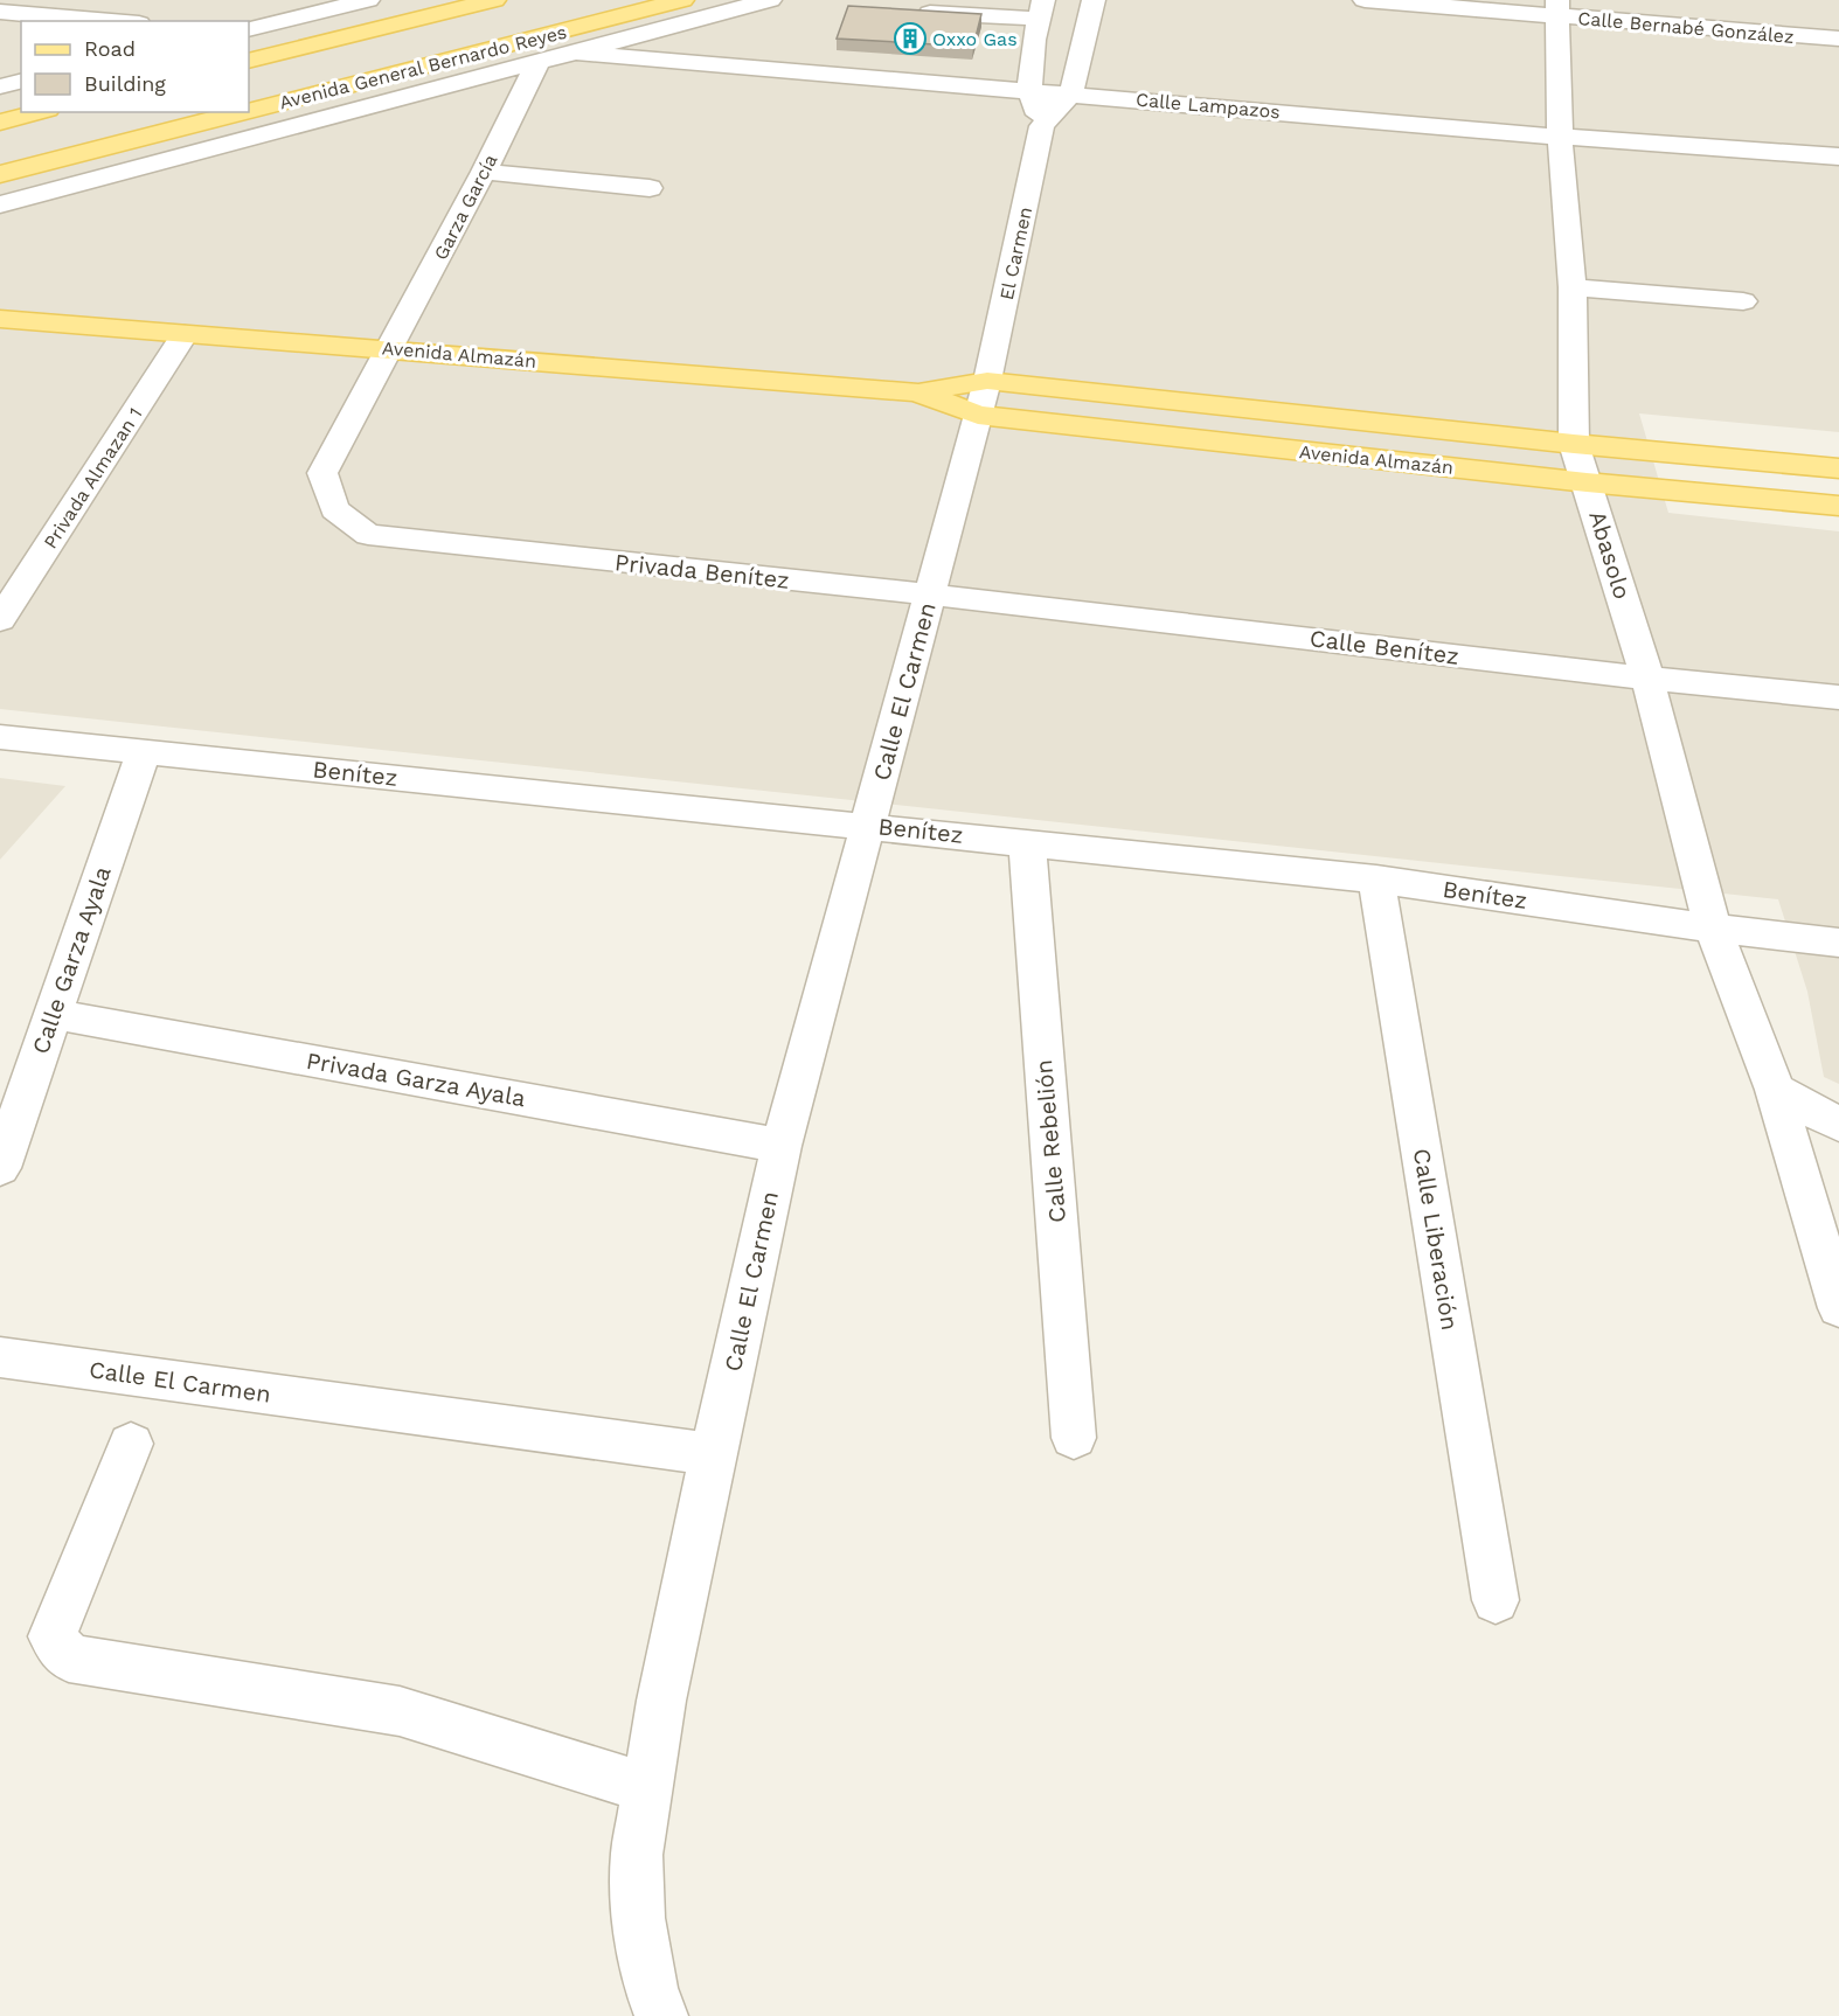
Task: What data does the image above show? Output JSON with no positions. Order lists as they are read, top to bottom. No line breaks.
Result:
{"streets":{"main road":["Avenida General Bernardo Reyes","Avenida Almazán"],"street":["Calle Bernabé González","Calle Lampazos","Garza García","El Carmen","Privada Almazan 1","Abasolo","Privada Benítez","Calle Benítez","Calle El Carmen","Benítez","Calle Garza Ayala","Privada Garza Ayala","Calle Rebelión","Calle Liberación"]},"crossings":[["Calle Bernabé González","Abasolo"],["Calle Lampazos","El Carmen"],["Calle Lampazos","Abasolo"],["Garza García","Avenida Almazán"],["Garza García","Privada Benítez"],["El Carmen","Avenida Almazán"],["El Carmen","Calle El Carmen"],["Avenida Almazán","Privada Almazan 1"],["Avenida Almazán","Abasolo"],["Avenida Almazán","Calle El Carmen"],["Abasolo","Calle Benítez"],["Abasolo","Benítez"],["Privada Benítez","Calle Benítez"],["Privada Benítez","Calle El Carmen"],["Calle Benítez","Calle El Carmen"],["Calle El Carmen","Benítez"],["Calle El Carmen","Privada Garza Ayala"],["Benítez","Calle Garza Ayala"],["Benítez","Calle Rebelión"],["Benítez","Calle Liberación"],["Calle Garza Ayala","Privada Garza Ayala"]],"places":{"building":["Oxxo Gas"]},"legend":["Road","Building"]}
